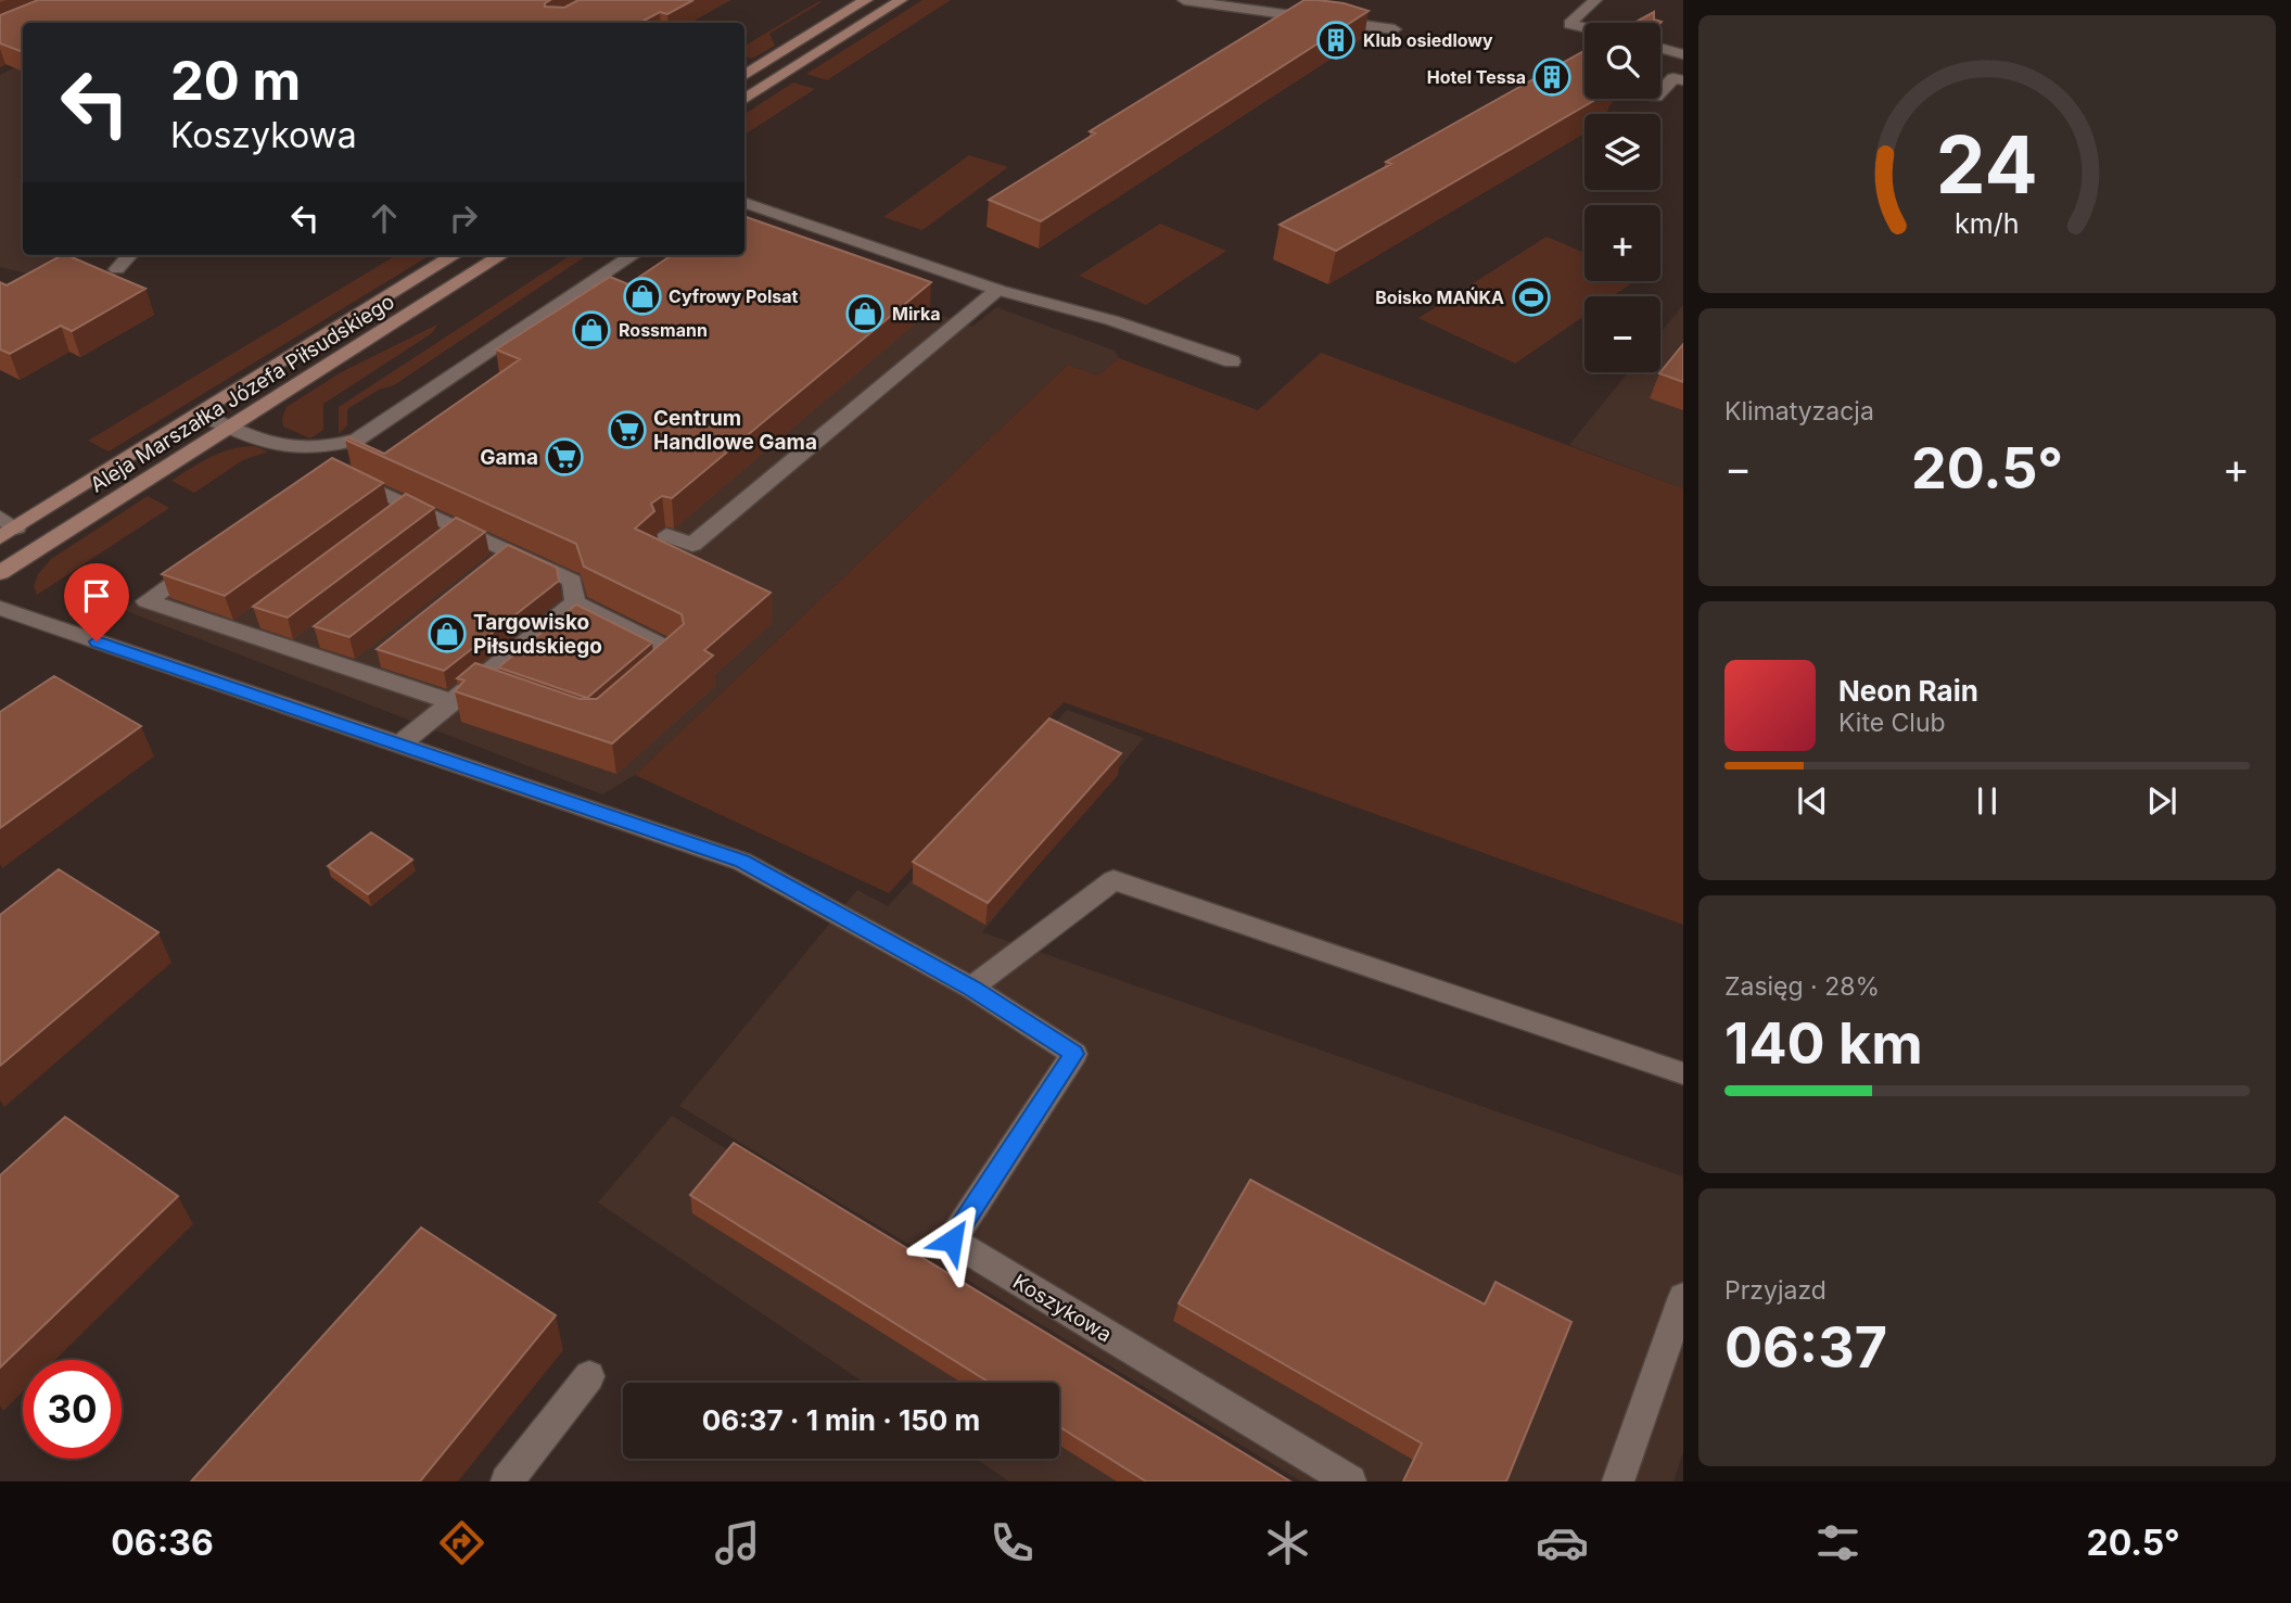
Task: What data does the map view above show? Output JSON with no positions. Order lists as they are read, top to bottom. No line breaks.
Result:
{"streets":{"street":["Aleja Marszałka Józefa Piłsudskiego","Koszykowa"]},"places":{"building":["Klub osiedlowy","Hotel Tessa"],"shop":["Cyfrowy Polsat","Mirka","Rossmann","Targowisko Piłsudskiego"],"sports":["Boisko MAŃKA"],"supermarket":["Centrum Handlowe Gama","Gama"]},"page":{"map_buttons":["+","−"],"turn":["20 m","Koszykowa"],"tile":["Klimatyzacja",["Zasięg · 28%","140 km"],["Przyjazd","06:37"]],"heat":["−","20.5°","+"],"song":["Neon Rain","Kite Club"],"limit":"30","trip":"06:37 · 1 min · 150 m","tabs":["06:36","20.5°"],"gauge":["24","km/h"]}}
